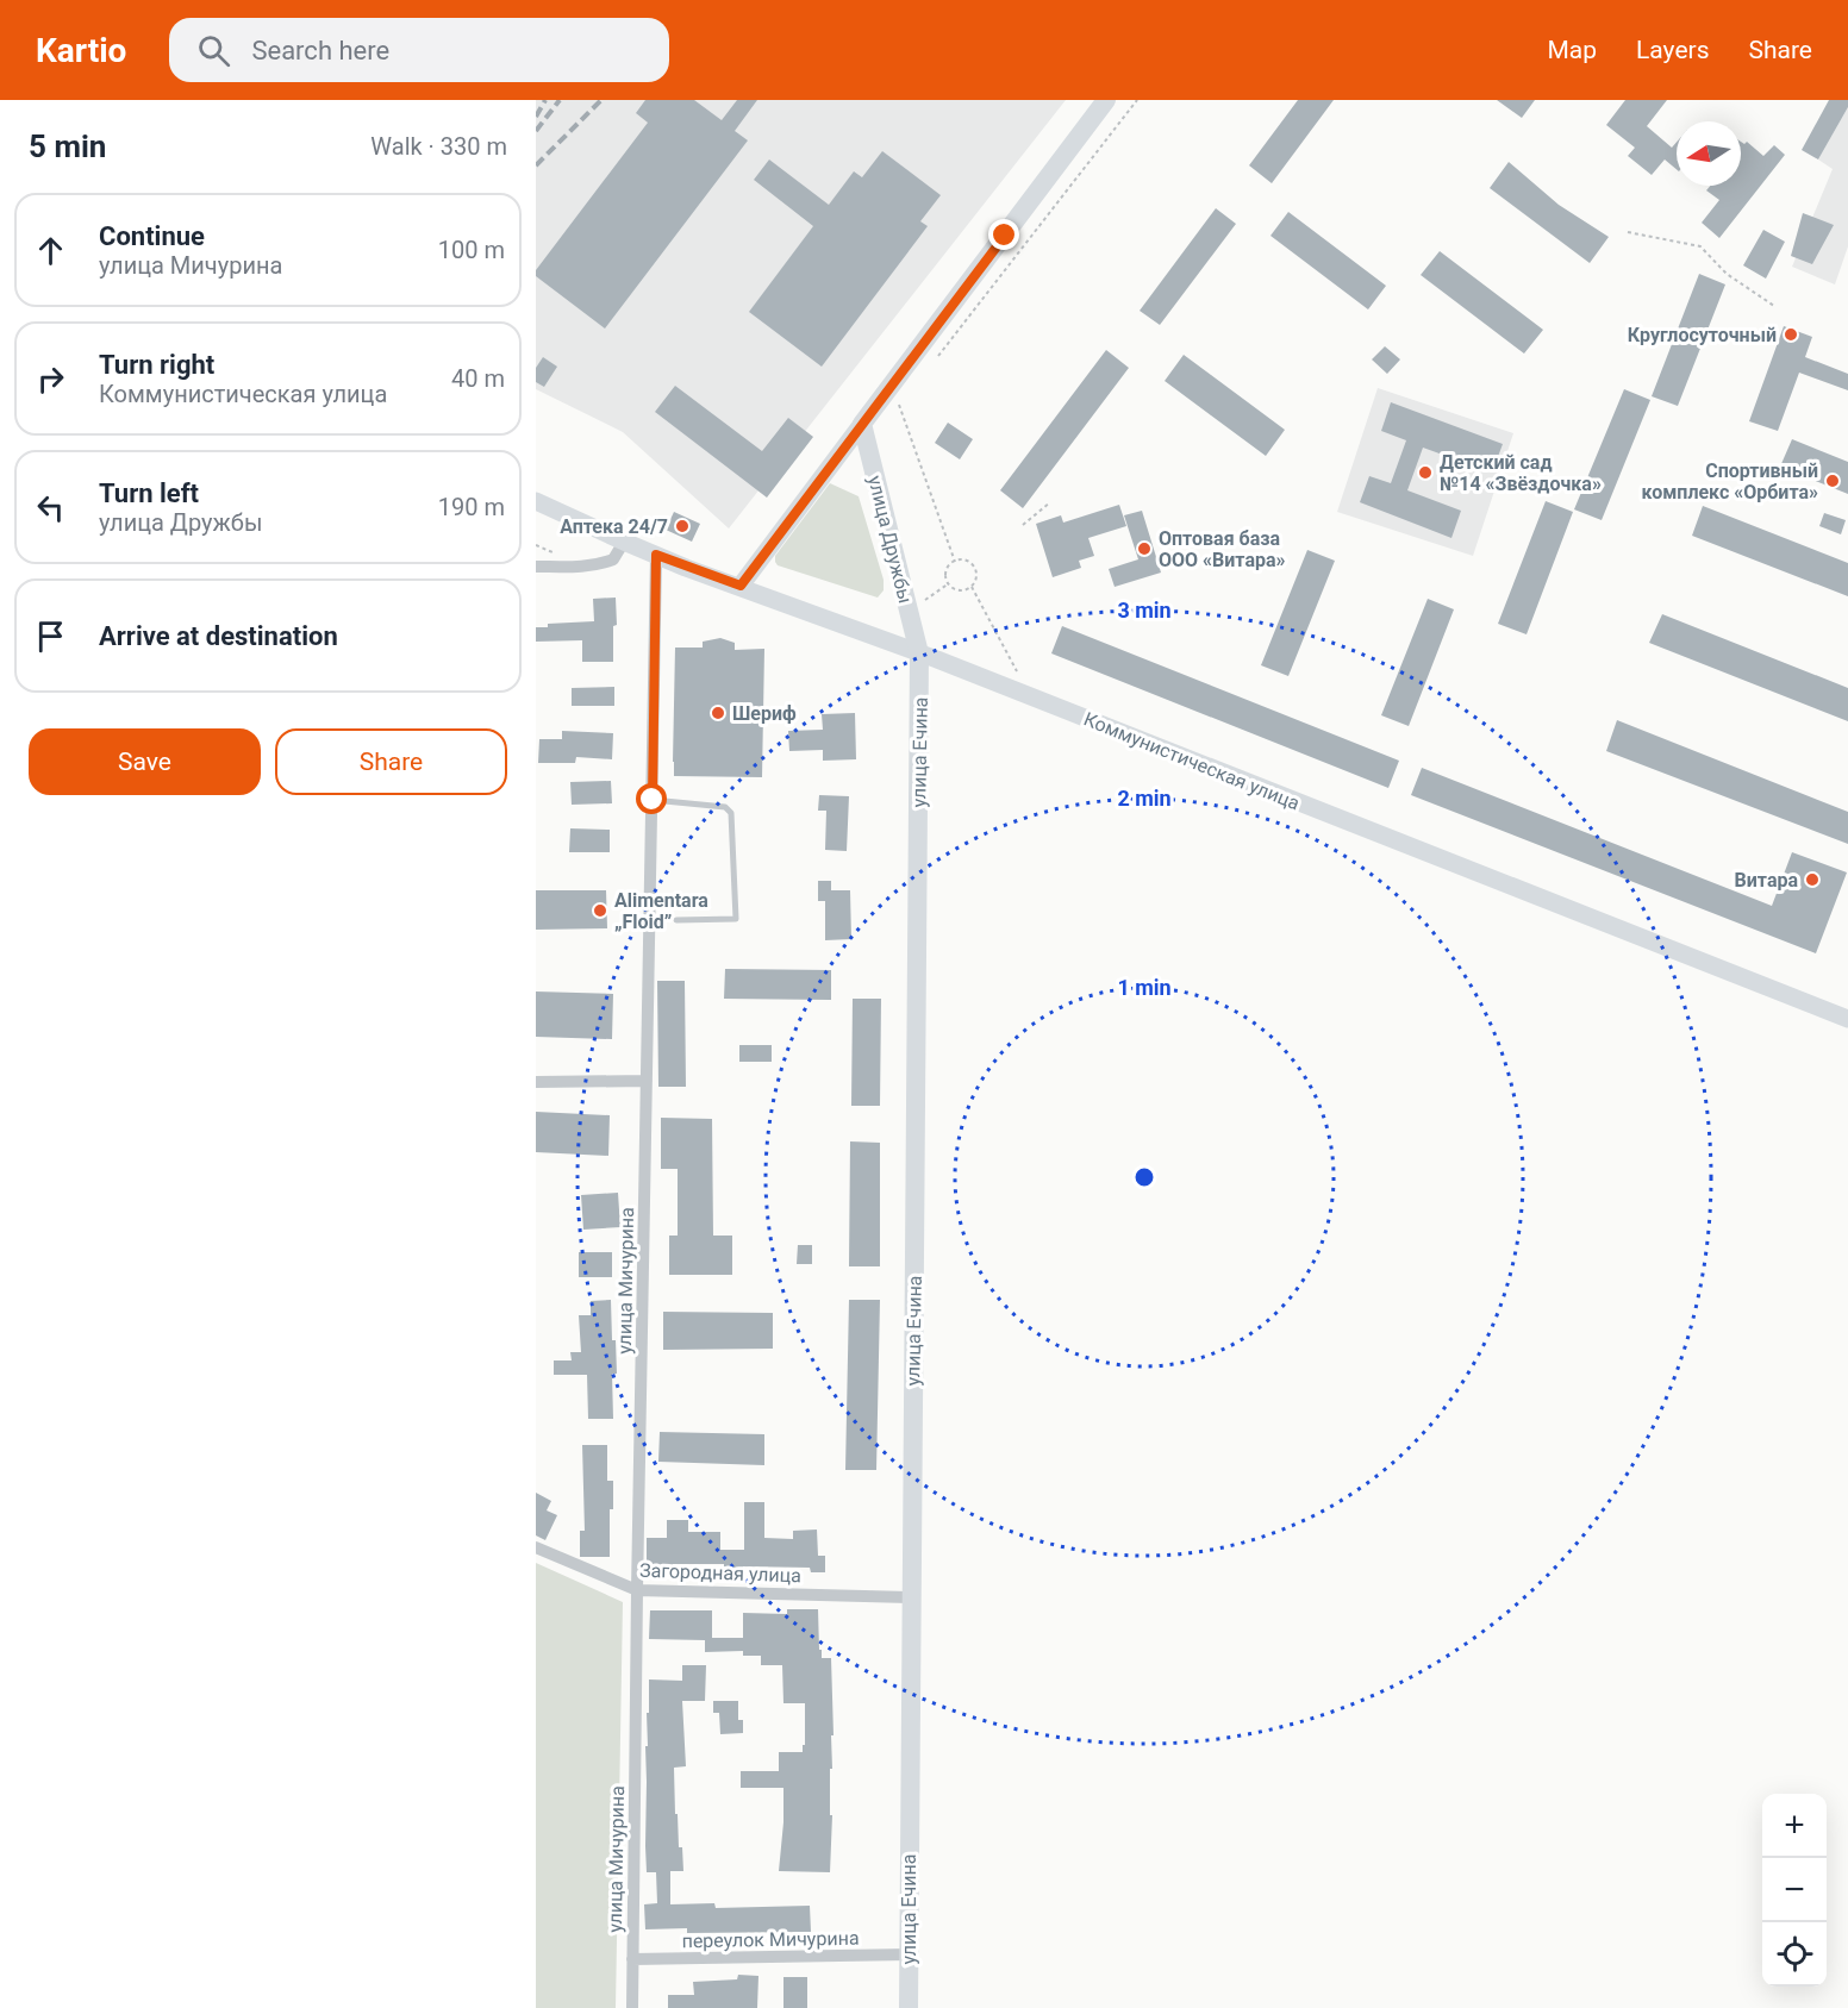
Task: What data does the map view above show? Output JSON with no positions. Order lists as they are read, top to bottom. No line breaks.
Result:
{"streets":{"main road":["улица Дружбы","улица Ечина","Коммунистическая улица"],"street":["улица Мичурина","Загородная улица","переулок Мичурина"]},"crossings":[["улица Дружбы","улица Ечина"],["улица Дружбы","Коммунистическая улица"],["улица Ечина","Коммунистическая улица"],["улица Ечина","Загородная улица"],["улица Ечина","переулок Мичурина"],["Коммунистическая улица","улица Мичурина"],["улица Мичурина","Загородная улица"],["улица Мичурина","переулок Мичурина"]],"places":["Круглосуточный","Детский сад №14 «Звёздочка»","Спортивный комплекс «Орбита»","Аптека 24/7","Оптовая база ООО «Витара»","Шериф","Витара","Alimentara „Floid”"],"north":"left","page":{"header":"Kartio","search":"Search here","nav":["Map","Layers","Share"],"heading":["5 min","Walk · 330 m"],"list":[["Continue","улица Мичурина","100 m"],["Turn right","Коммунистическая улица","40 m"],["Turn left","улица Дружбы","190 m"],"Arrive at destination"],"buttons":["Save","Share"],"map_buttons":["+","−"]},"rings":["3 min","2 min","1 min"]}
